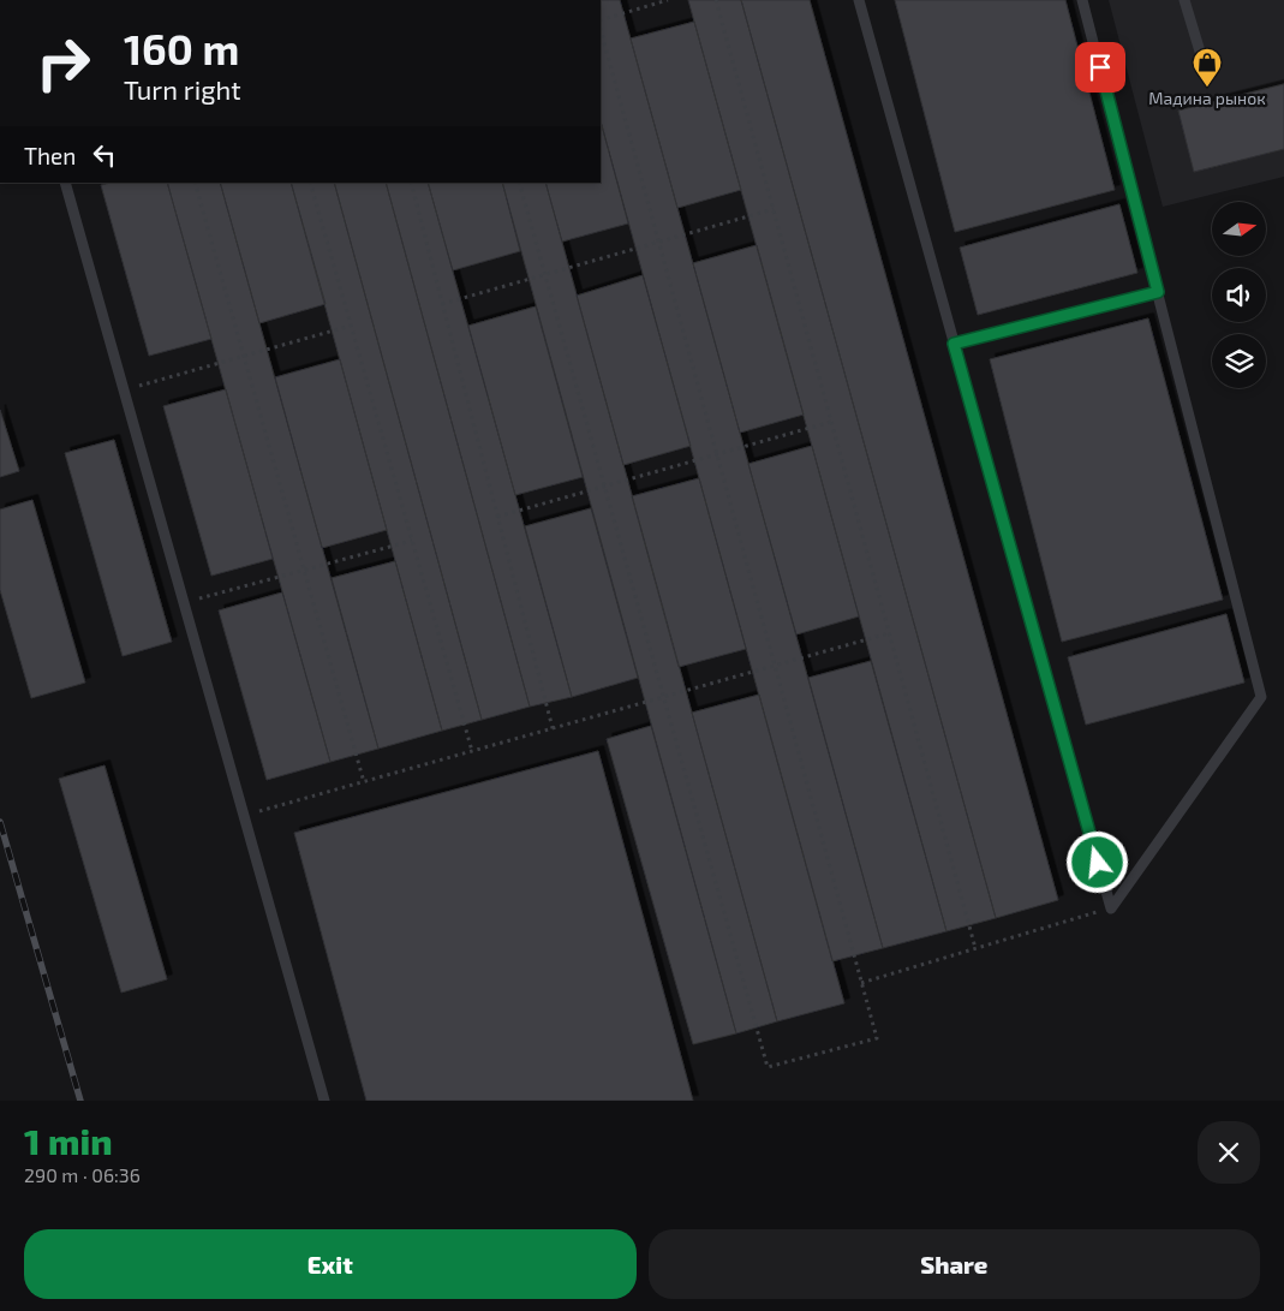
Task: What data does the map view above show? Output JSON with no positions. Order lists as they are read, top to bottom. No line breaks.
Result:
{"places":{"shop":["Мадина рынок"]},"north":"right","page":{"turn":["160 m","Turn right"],"then":"Then","heading":["1 min","290 m · 06:36"],"buttons":["Exit","Share"]}}
